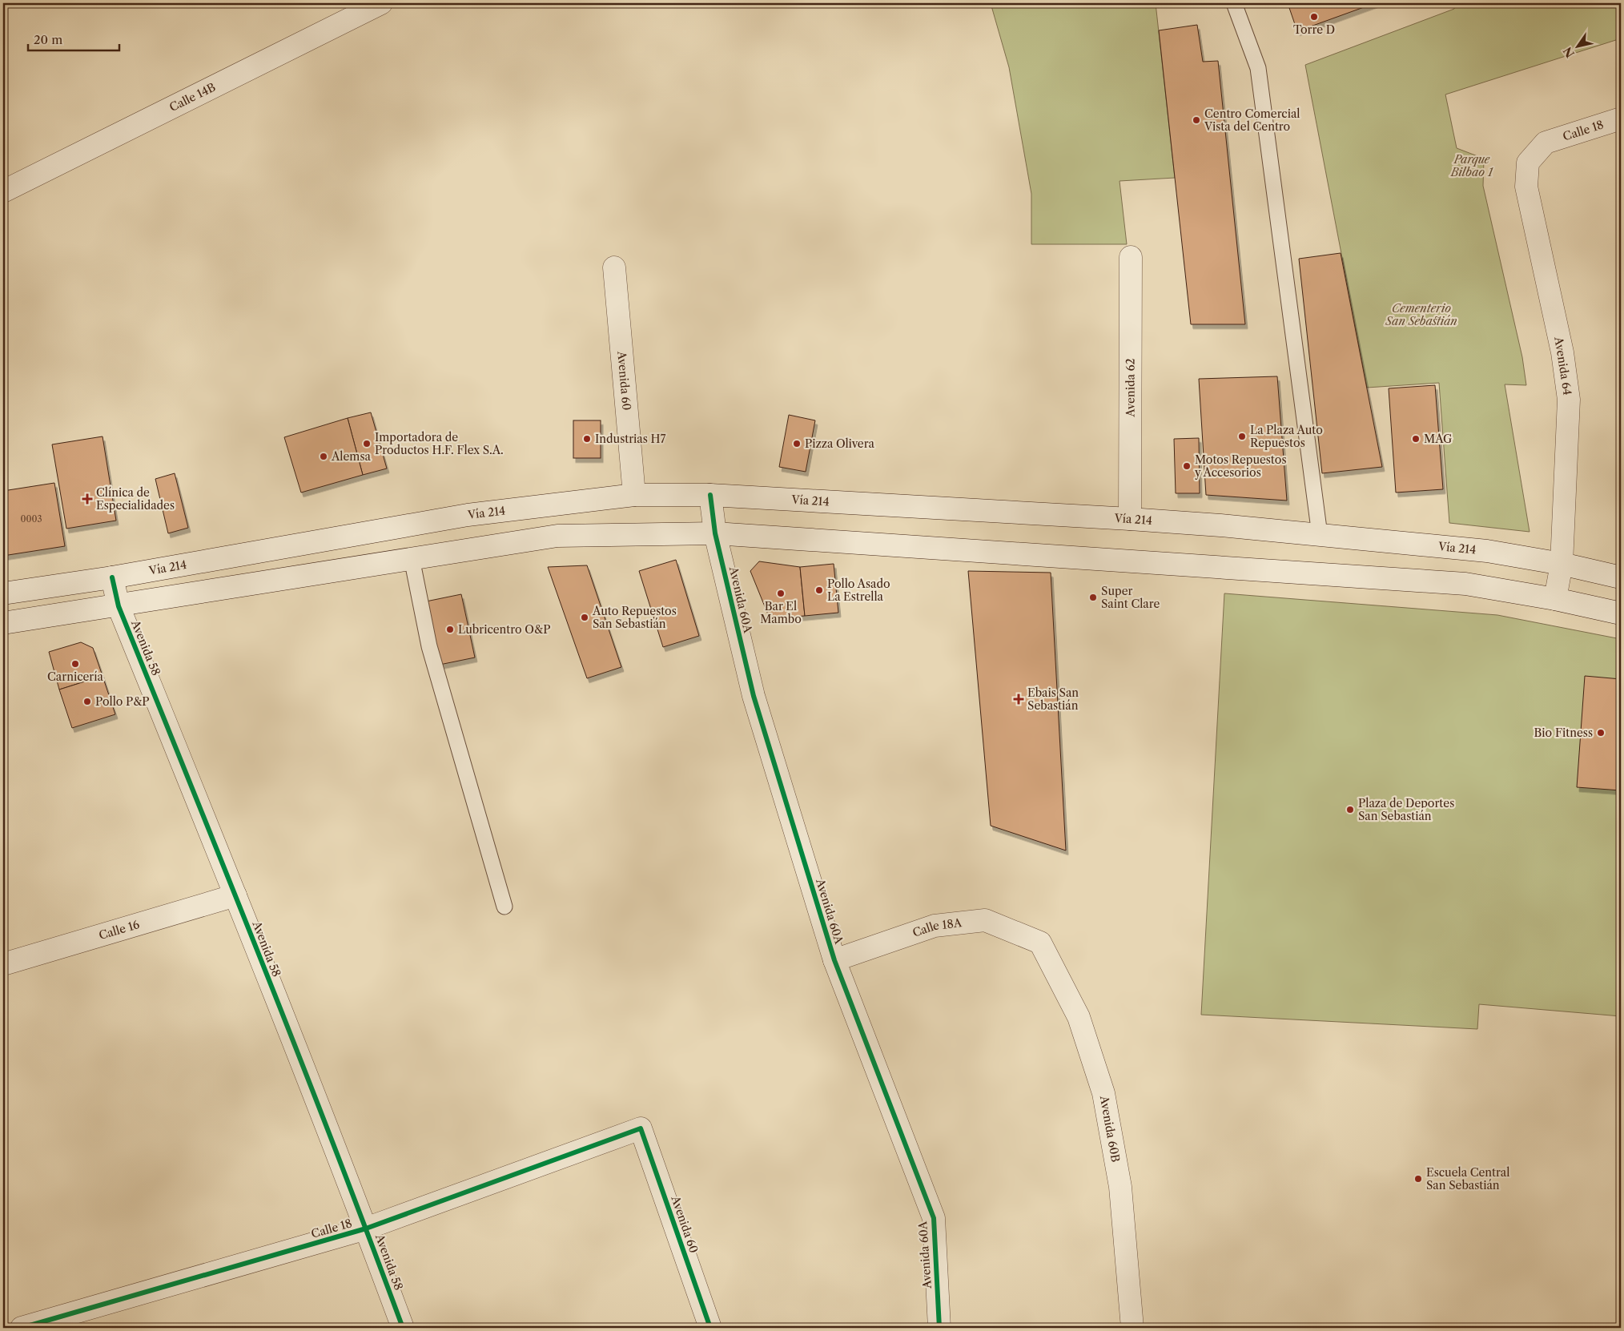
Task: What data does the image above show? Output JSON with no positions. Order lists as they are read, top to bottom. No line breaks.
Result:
{"streets":{"street":["Calle 14B","Calle 18","Avenida 64","Avenida 60","Avenida 62","Vía 214","Avenida 60A","Avenida 58","Calle 18A","Calle 16","Avenida 60B"]},"crossings":[["Calle 18","Avenida 64"],["Calle 18","Avenida 60"],["Calle 18","Avenida 58"],["Avenida 64","Vía 214"],["Avenida 60","Vía 214"],["Avenida 62","Vía 214"],["Vía 214","Avenida 60A"],["Vía 214","Avenida 58"],["Avenida 60A","Calle 18A"],["Avenida 58","Calle 16"],["Calle 18A","Avenida 60B"]],"parks":["Parque Bilbao 1","Cementerio San Sebastián"],"places":{"other":["Torre D","Centro Comercial Vista del Centro","La Plaza Auto Repuestos","Industrias H7","MAG","Importadora de Productos H.F. Flex S.A.","Pizza Olivera","Alemsa","Motos Repuestos y Accesorios","Pollo Asado La Estrella","Bar El Mambo","Super Saint Clare","Auto Repuestos San Sebastián","Lubricentro O&P","Carnicería","Pollo P&P","Bio Fitness","Plaza de Deportes San Sebastián","Escuela Central San Sebastián"],"health":["Clínica de Especialidades","Ebais San Sebastián"]},"house_numbers":["0003"],"scale_bar":"20 m","north":"bottom left"}
